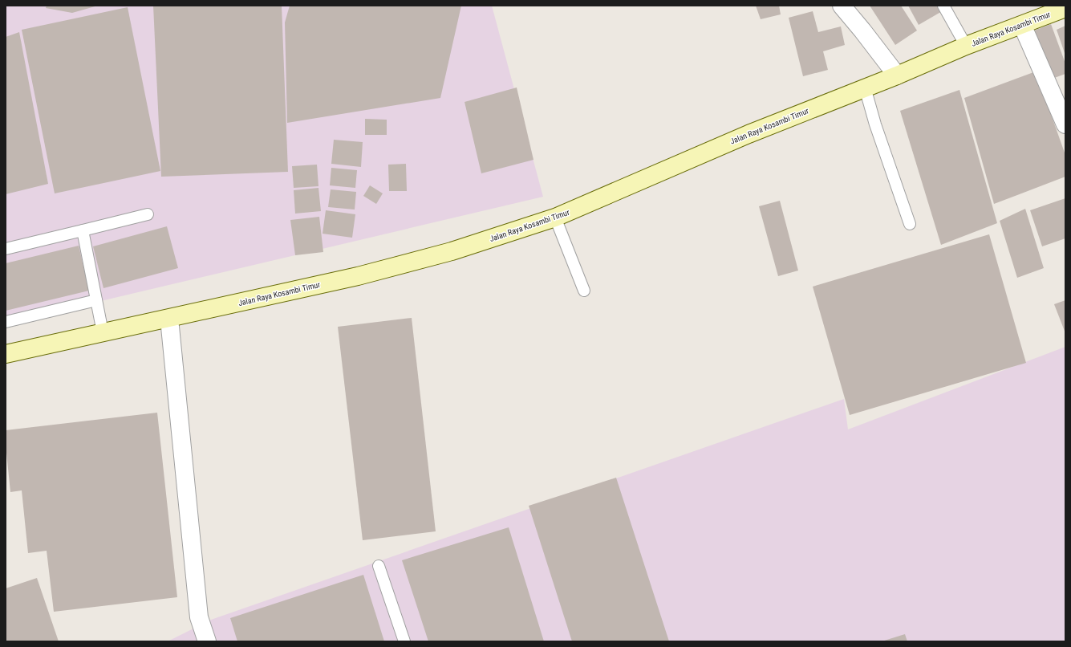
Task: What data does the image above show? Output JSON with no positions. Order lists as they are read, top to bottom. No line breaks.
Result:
{"streets":{"main road":["Jalan Raya Kosambi Timur"]}}
